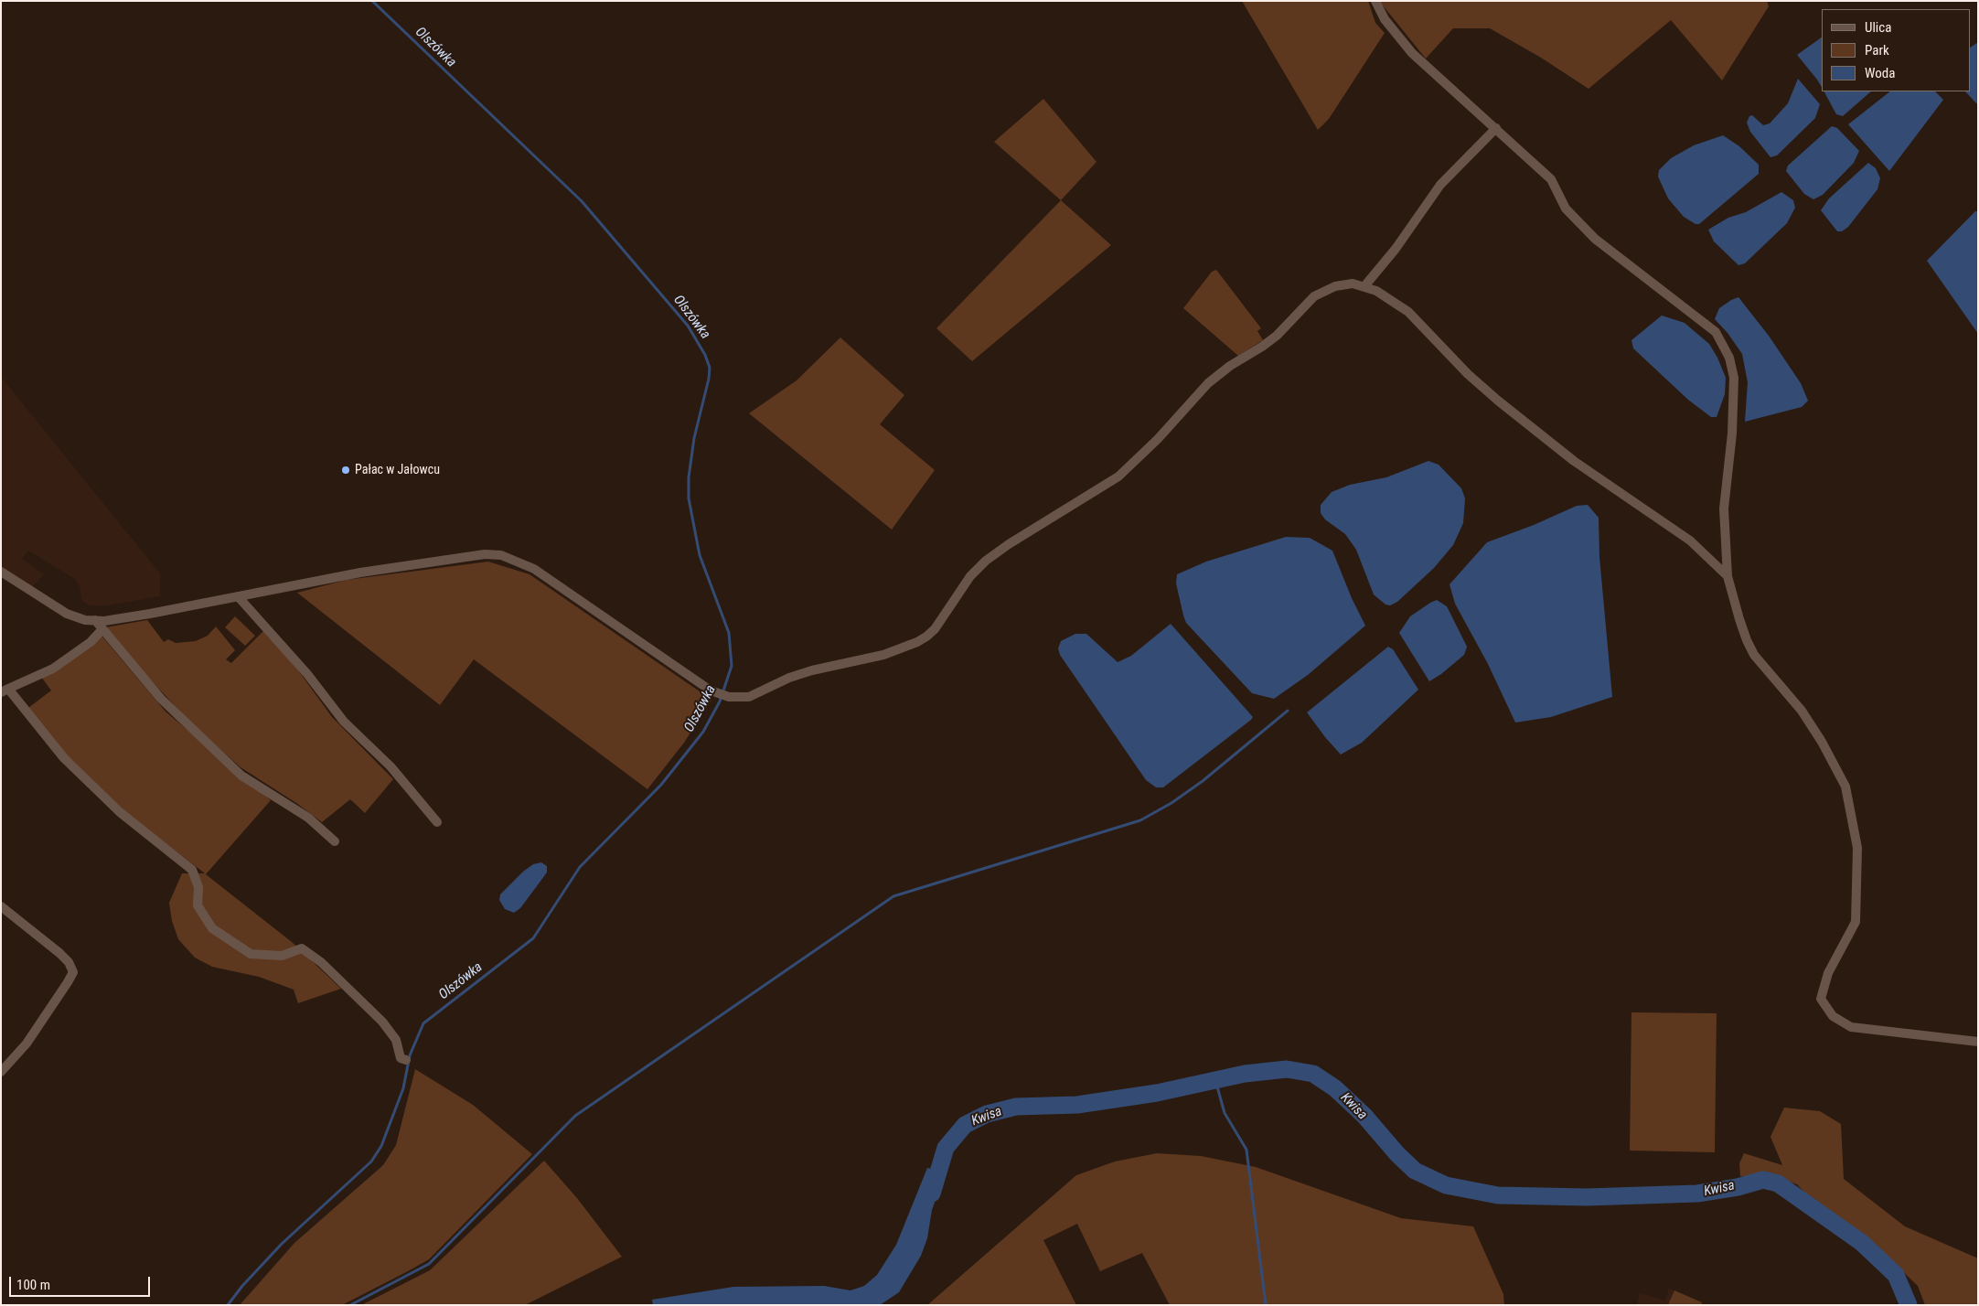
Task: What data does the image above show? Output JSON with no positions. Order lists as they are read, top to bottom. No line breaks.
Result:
{"water":["Olszówka","Kwisa"],"places":["Pałac w Jałowcu"],"legend":["Ulica","Park","Woda"],"scale_bar":"100 m"}
